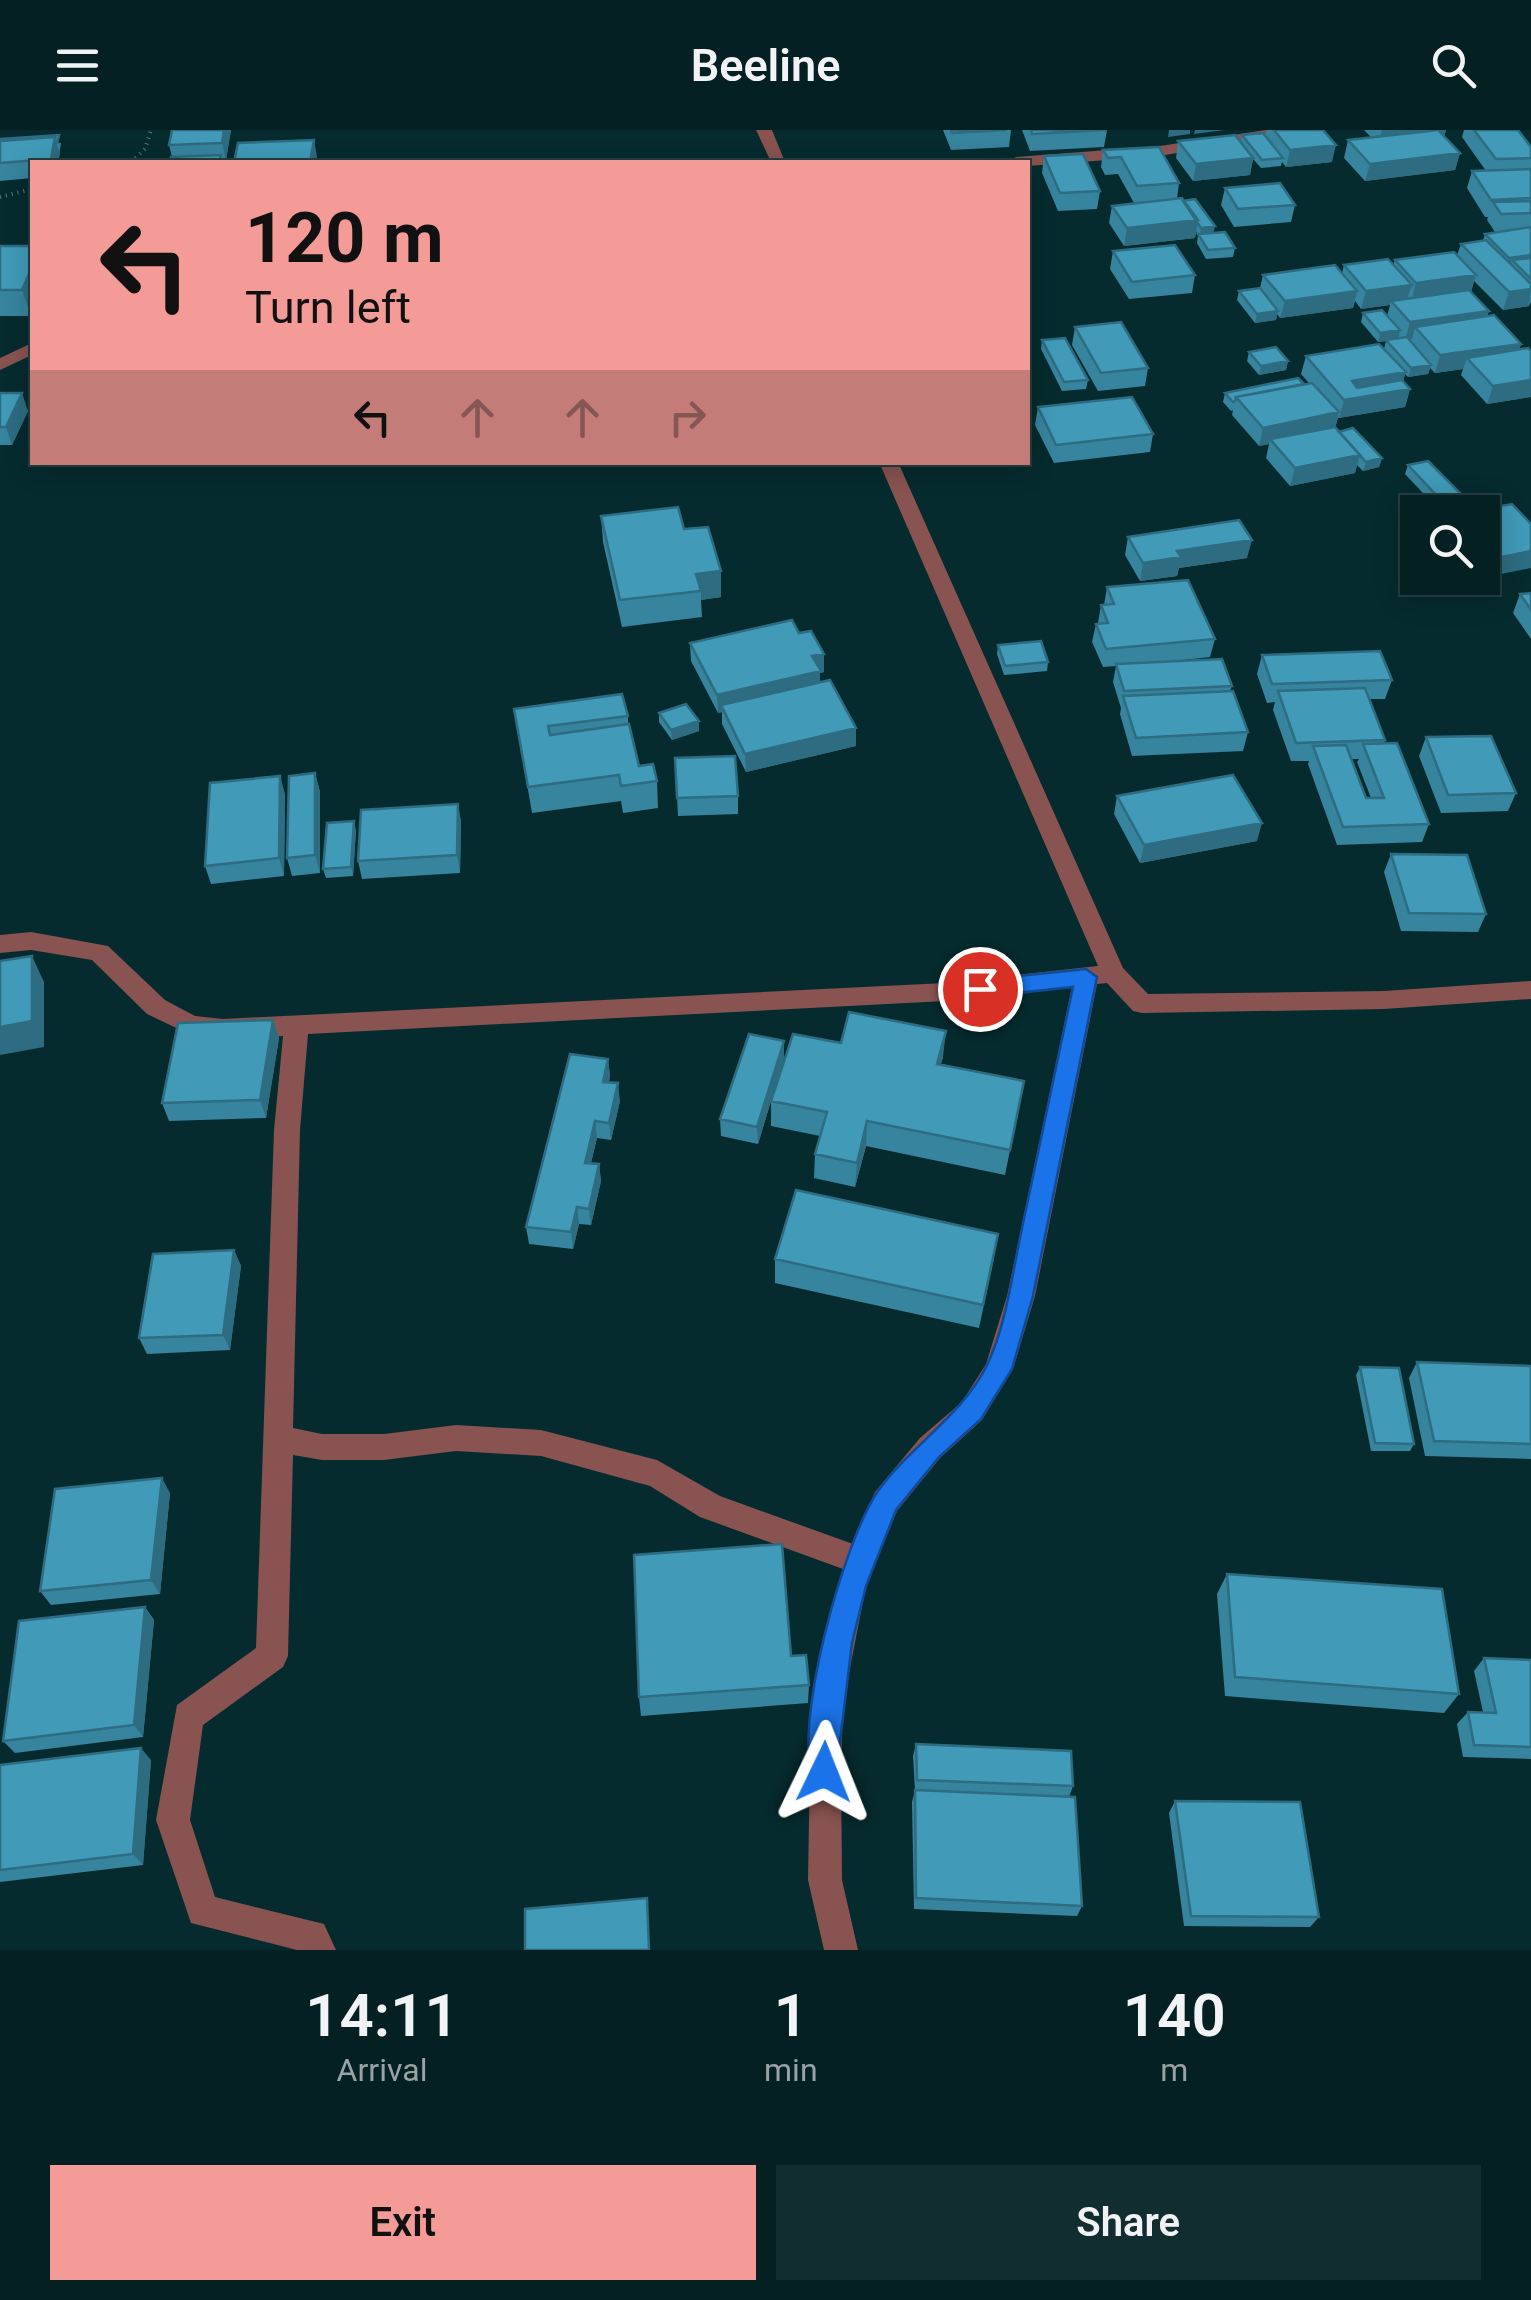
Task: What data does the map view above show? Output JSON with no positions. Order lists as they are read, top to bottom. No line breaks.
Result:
{"page":{"header":"Beeline","turn":["120 m","Turn left"],"eta":["14:11","Arrival","1","min","140","m"],"buttons":["Exit","Share"]}}
